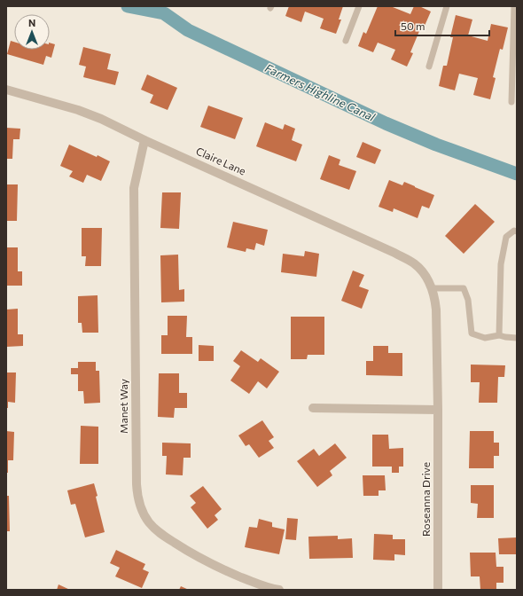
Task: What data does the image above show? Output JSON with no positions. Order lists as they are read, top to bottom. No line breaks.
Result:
{"streets":{"street":["Claire Lane","Manet Way","Roseanna Drive"]},"crossings":[["Claire Lane","Manet Way"],["Claire Lane","Roseanna Drive"]],"water":["Farmers Highline Canal"],"scale_bar":"50 m","north":"top"}
